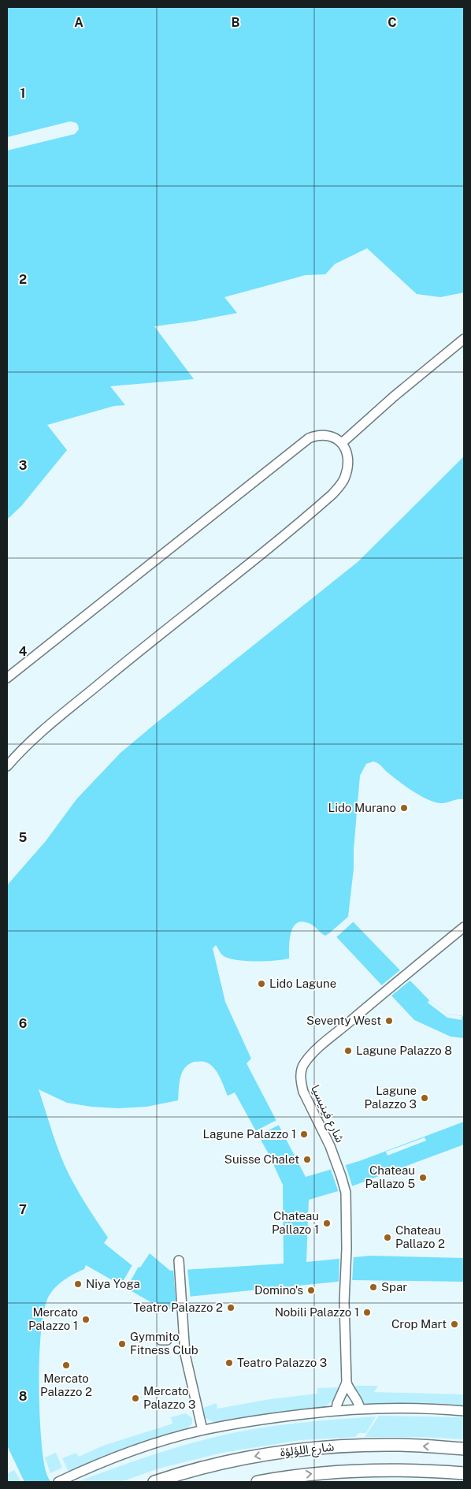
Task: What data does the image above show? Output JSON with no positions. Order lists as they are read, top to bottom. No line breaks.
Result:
{"streets":{"main road":["شارع اللؤلؤة"],"street":["شارع فينيسيا"]},"places":["Lido Murano","Lido Lagune","Seventy West","Lagune Palazzo 8","Lagune Palazzo 3","Lagune Palazzo 1","Suisse Chalet","Chateau Pallazo 5","Chateau Pallazo 1","Chateau Pallazo 2","Niya Yoga","Spar","Domino's","Teatro Palazzo 2","Nobili Palazzo 1","Mercato Palazzo 1","Crop Mart","Gymmito Fitness Club","Teatro Palazzo 3","Mercato Palazzo 2","Mercato Palazzo 3"],"grid":{"columns":["A","B","C"],"rows":["1","2","3","4","5","6","7","8"]}}
